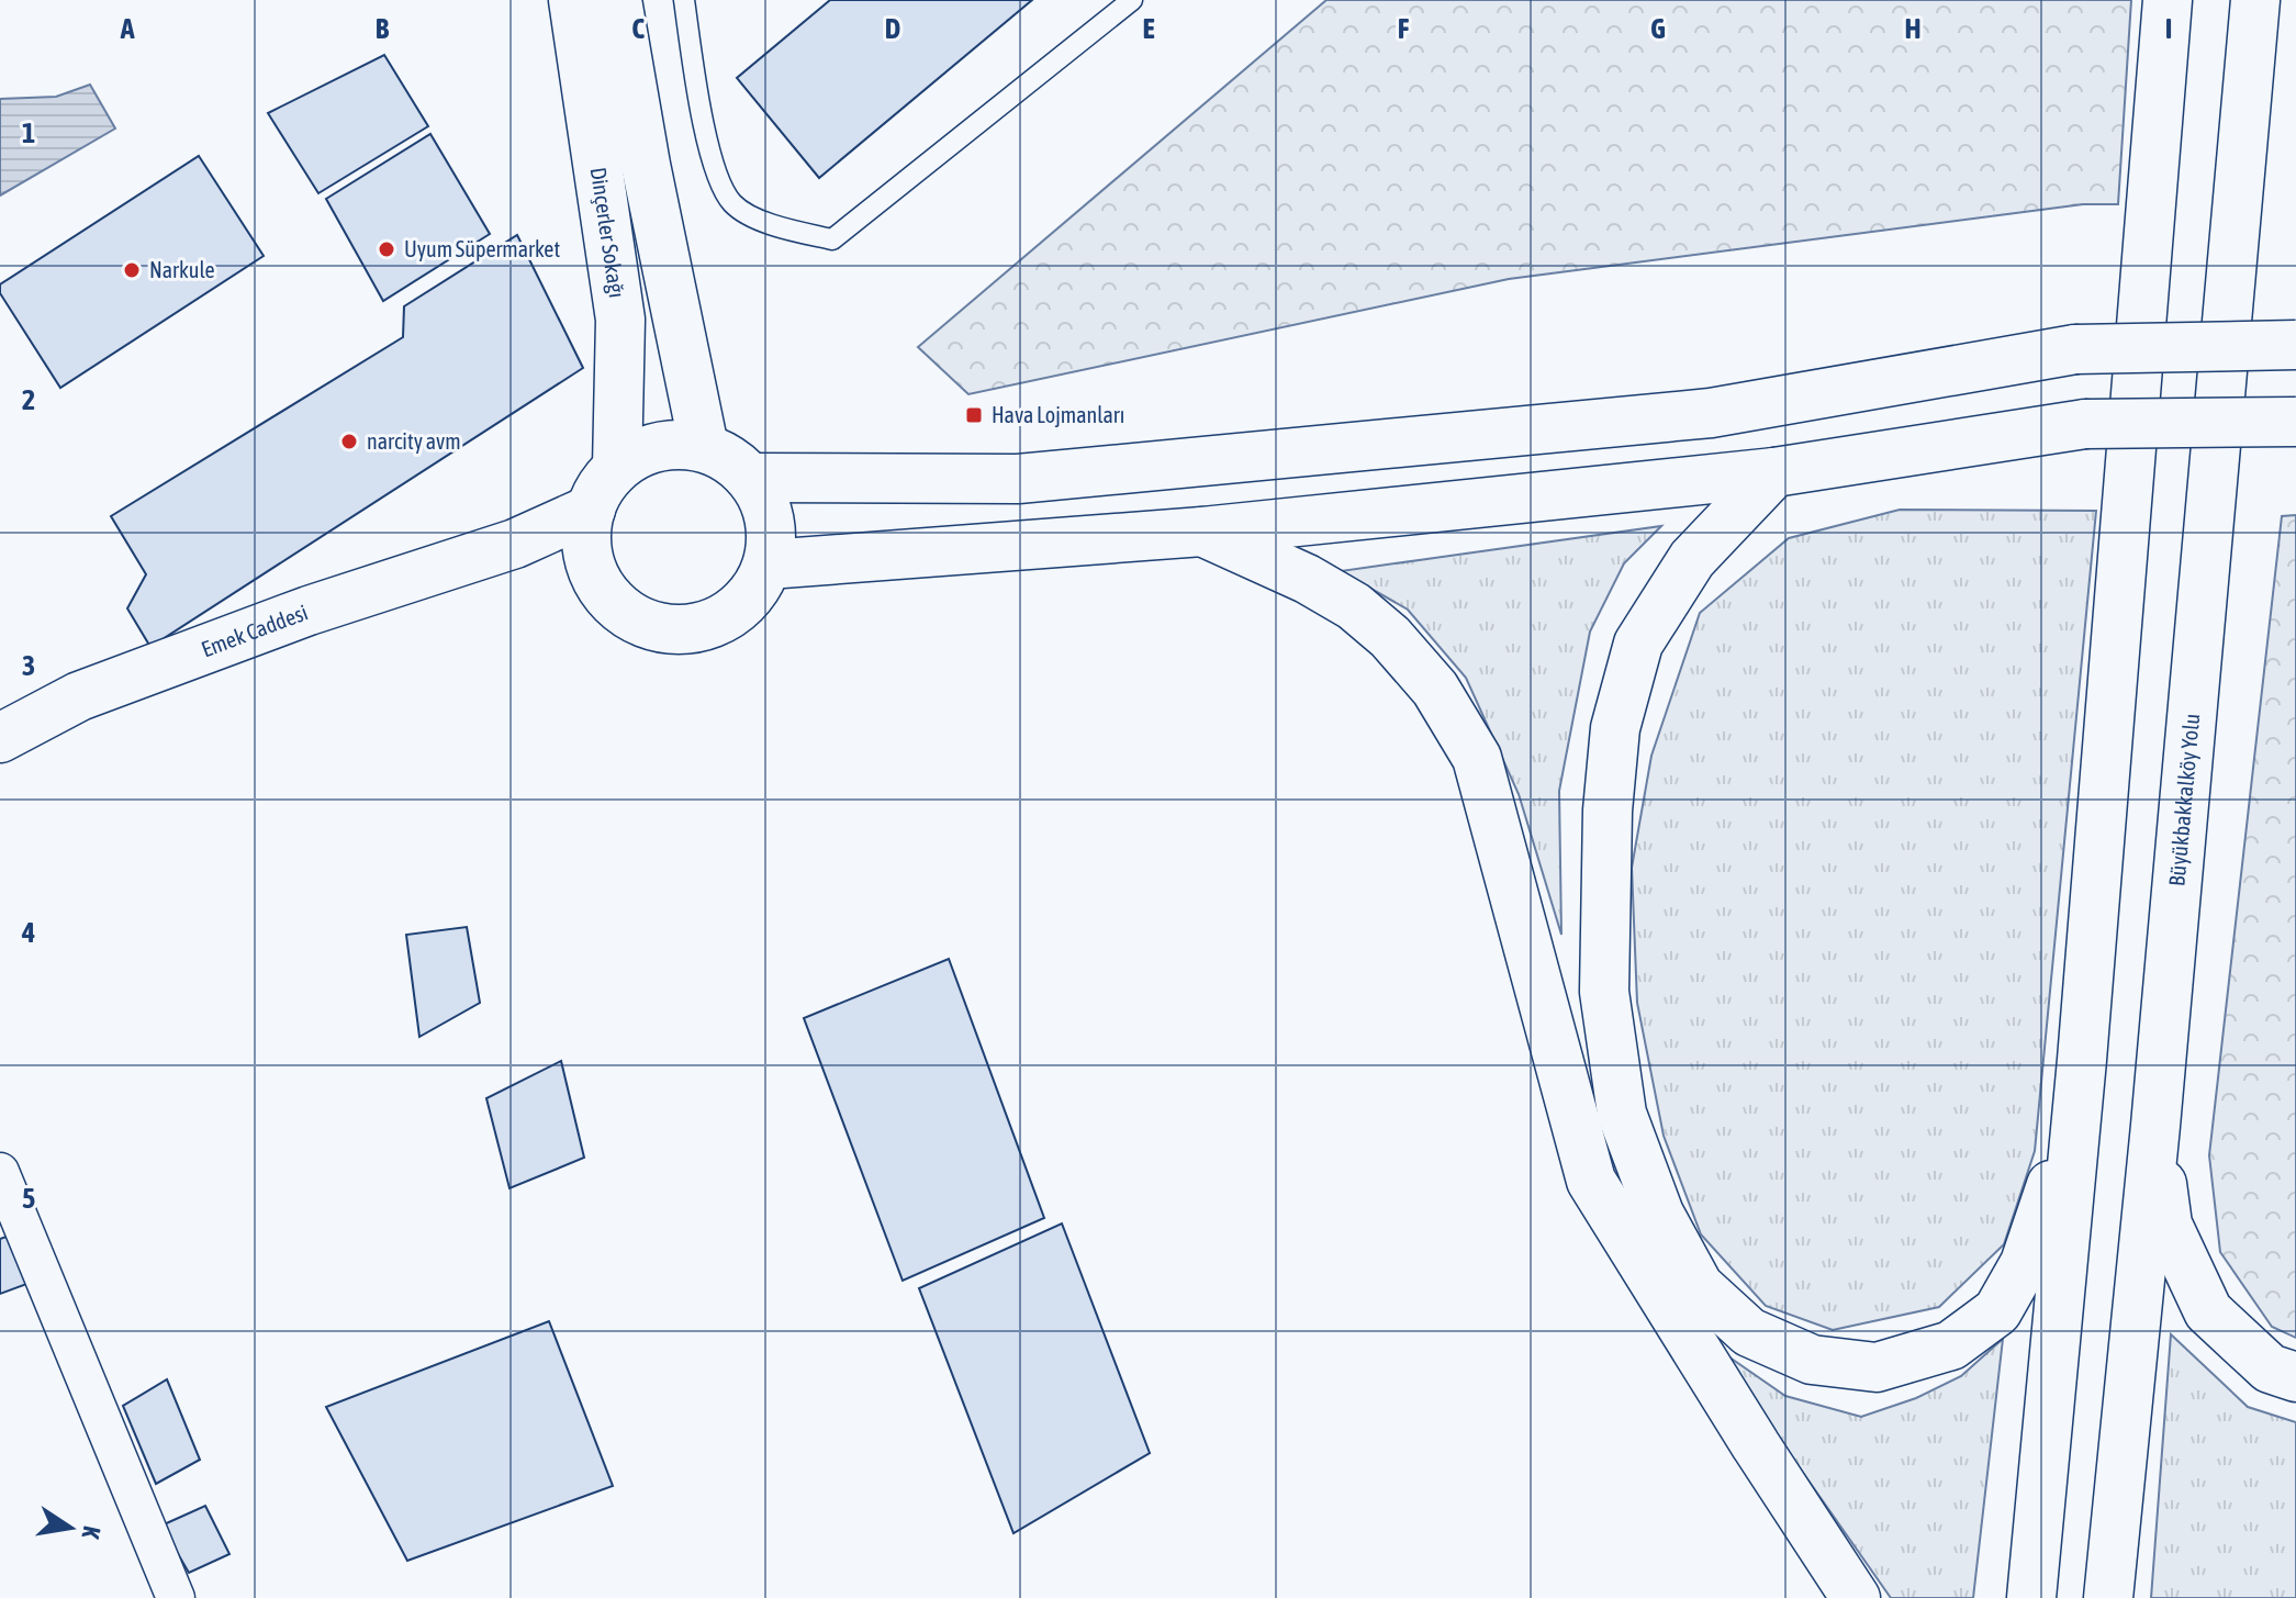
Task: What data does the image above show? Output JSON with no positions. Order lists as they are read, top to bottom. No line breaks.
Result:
{"streets":{"main road":["Dinçerler Sokağı","Emek Caddesi","Büyükbakkalköy Yolu"]},"crossings":[["Dinçerler Sokağı","Emek Caddesi"]],"places":{"other":["Uyum Süpermarket","Narkule","narcity avm"],"transit":["Hava Lojmanları"]},"north":"right","grid":{"columns":["A","B","C","D","E","F","G","H","I"],"rows":["1","2","3","4","5"]}}
